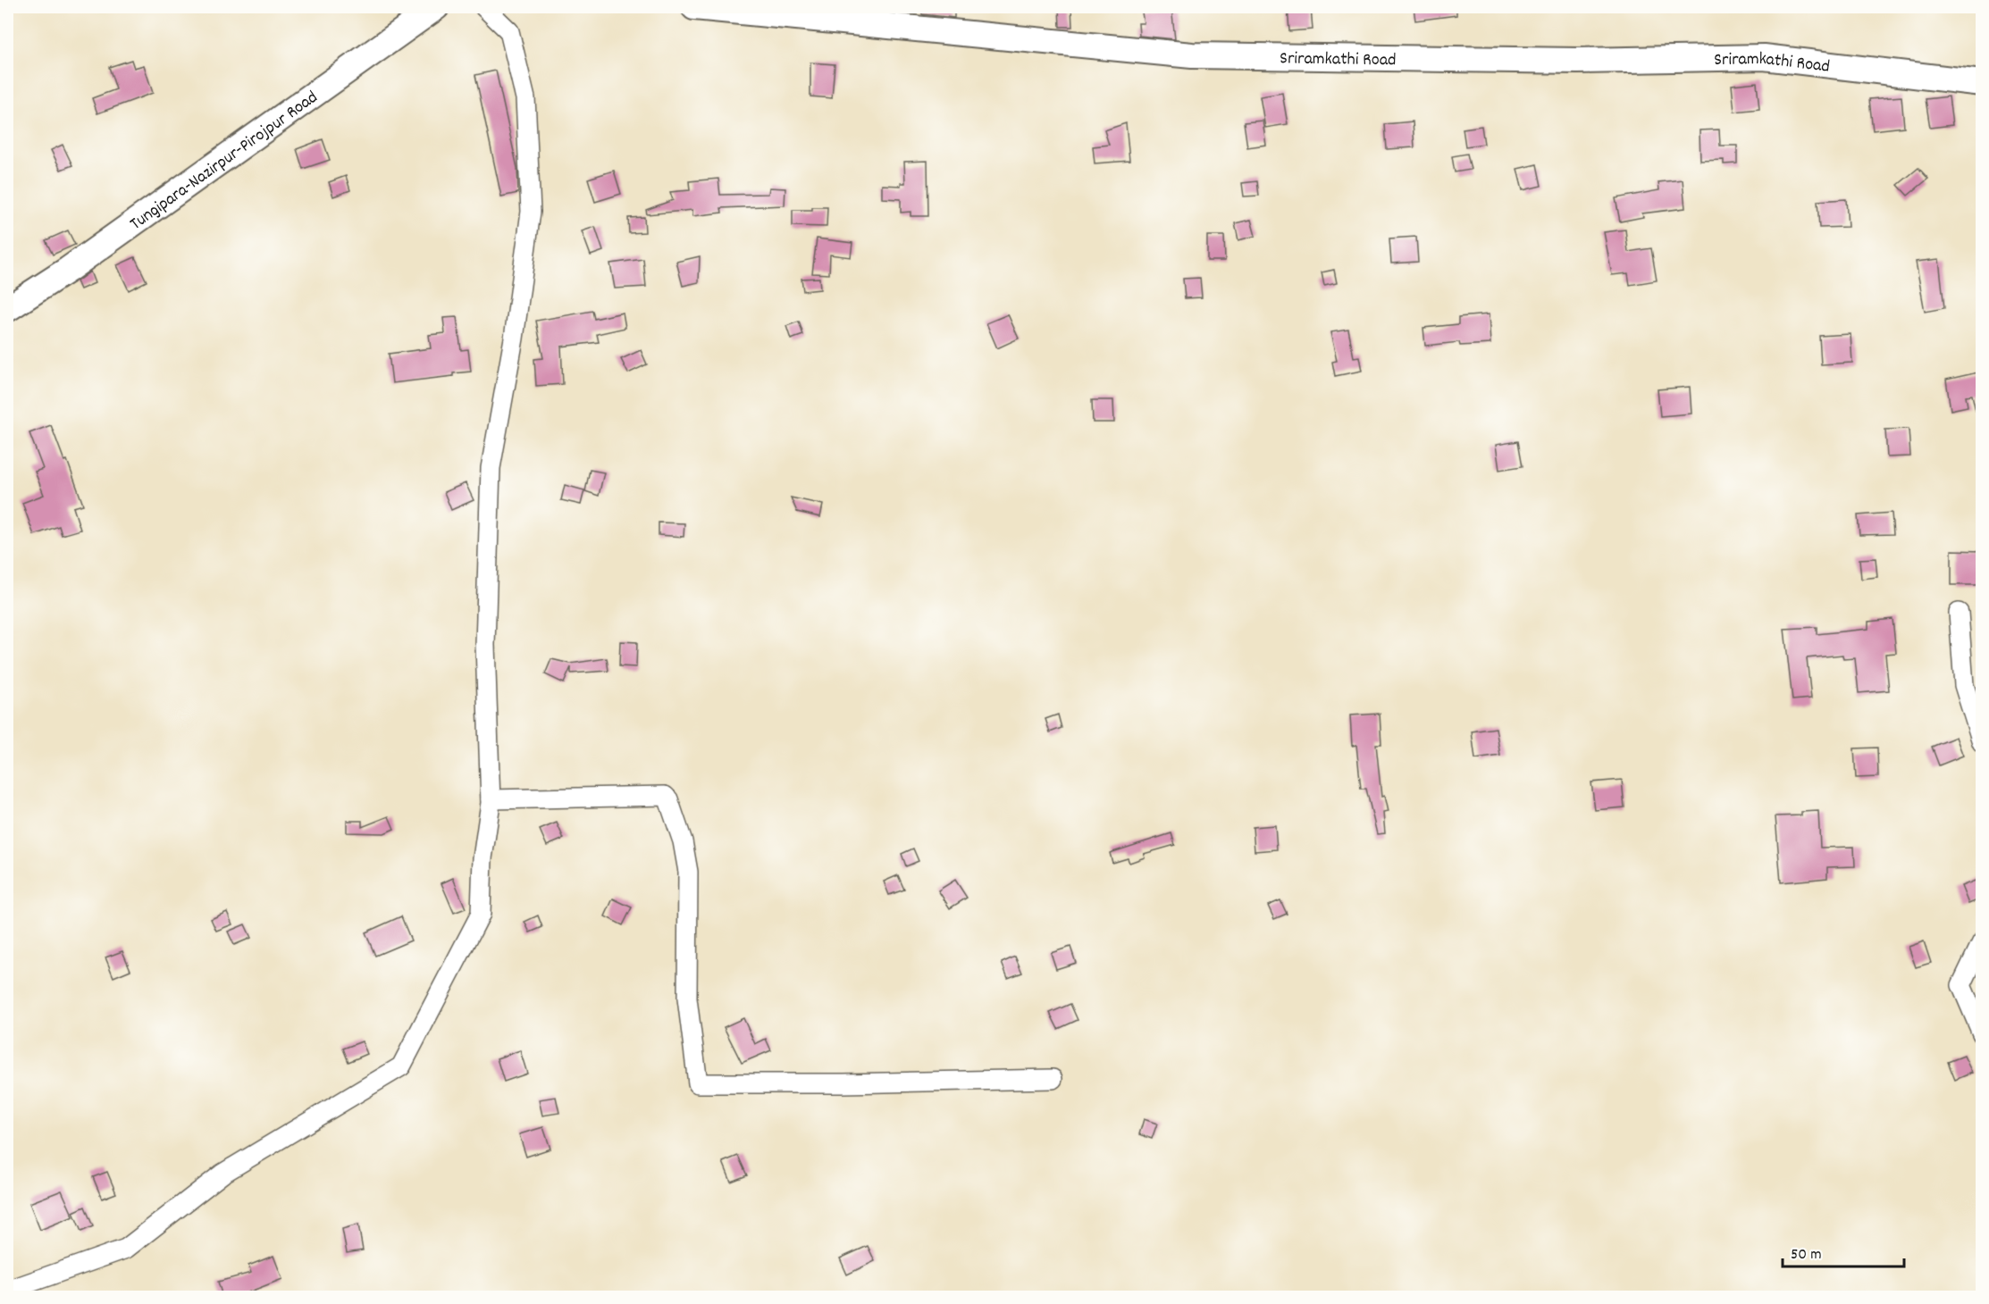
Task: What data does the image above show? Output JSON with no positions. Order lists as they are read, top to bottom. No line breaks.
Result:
{"streets":{"street":["Sriramkathi Road","Tungipara-Nazirpur-Pirojpur Road"]},"scale_bar":"50 m"}
